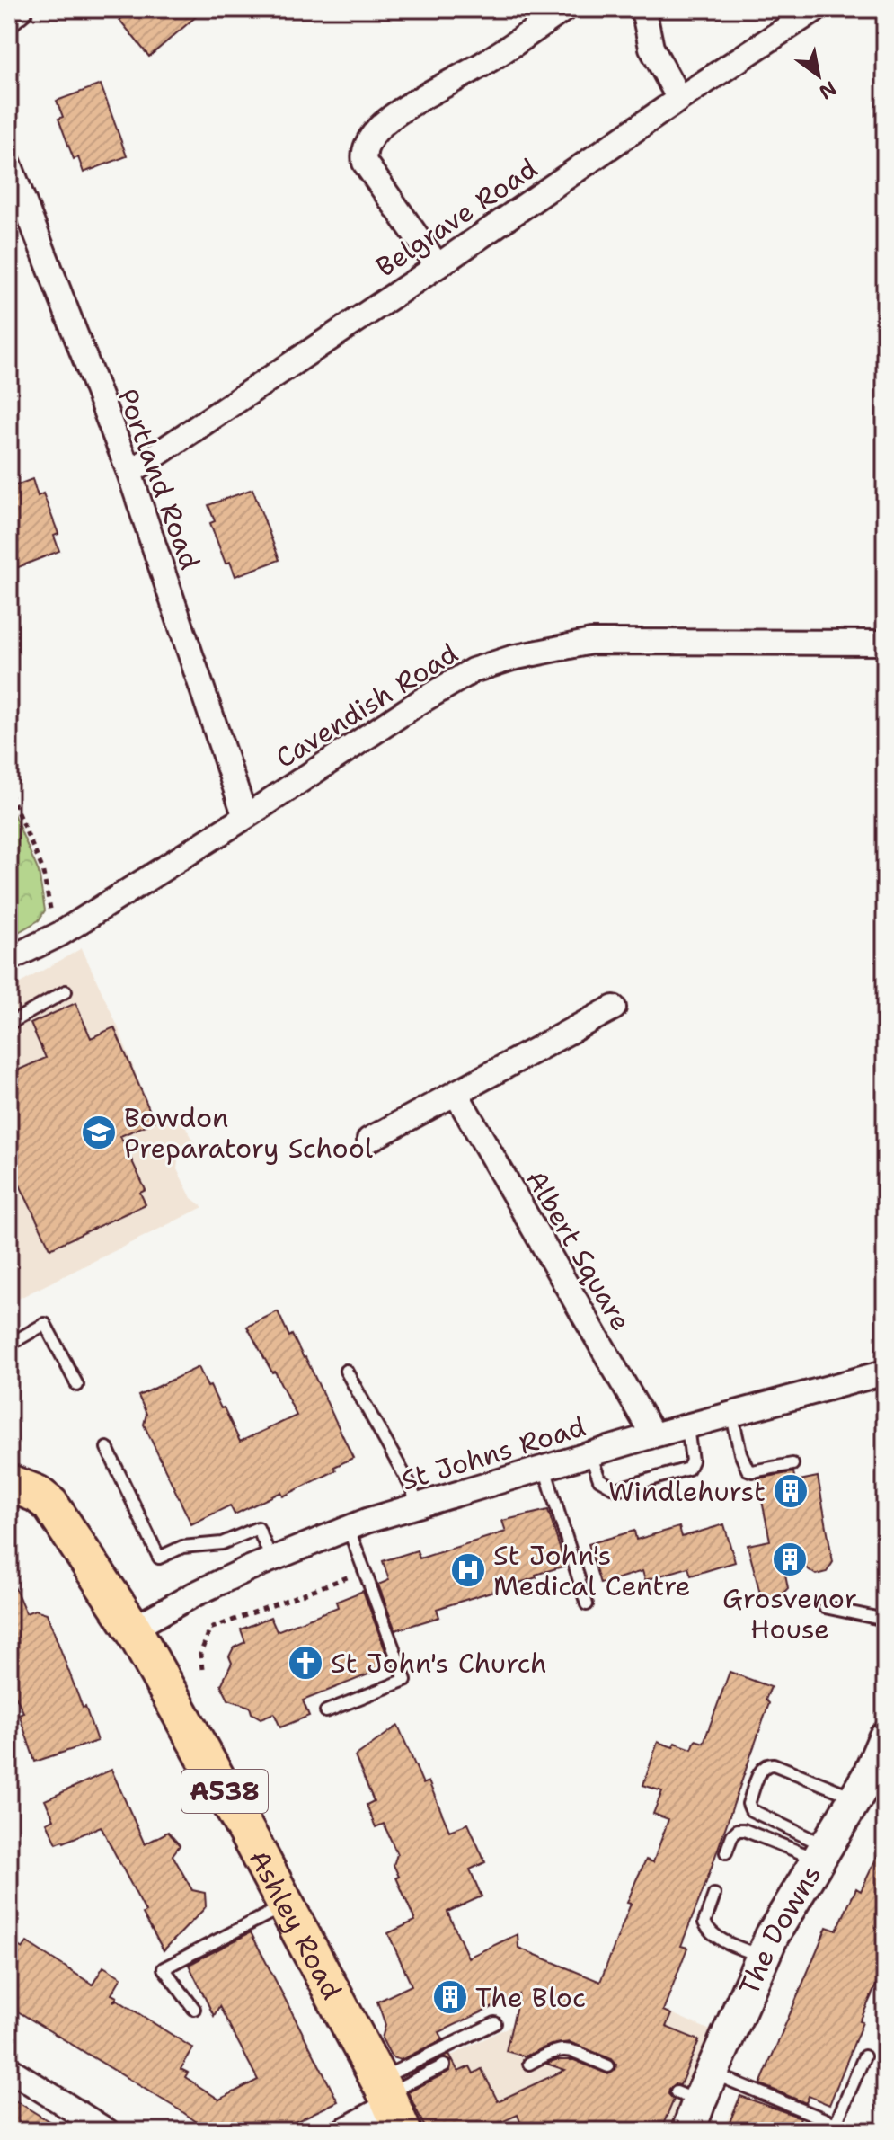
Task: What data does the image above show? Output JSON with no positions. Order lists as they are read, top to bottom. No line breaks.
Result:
{"streets":{"main road":["A538","Ashley Road"],"street":["Belgrave Road","Portland Road","Cavendish Road","Albert Square","St Johns Road","The Downs"]},"crossings":[["Belgrave Road","Portland Road"],["Portland Road","Cavendish Road"],["Albert Square","St Johns Road"],["St Johns Road","Ashley Road"]],"places":{"school or university":["Bowdon Preparatory School"],"building":["Windlehurst","Grosvenor House","The Bloc"],"hospital":["St John's Medical Centre"],"church":["St John's Church"]},"north":"bottom right"}
